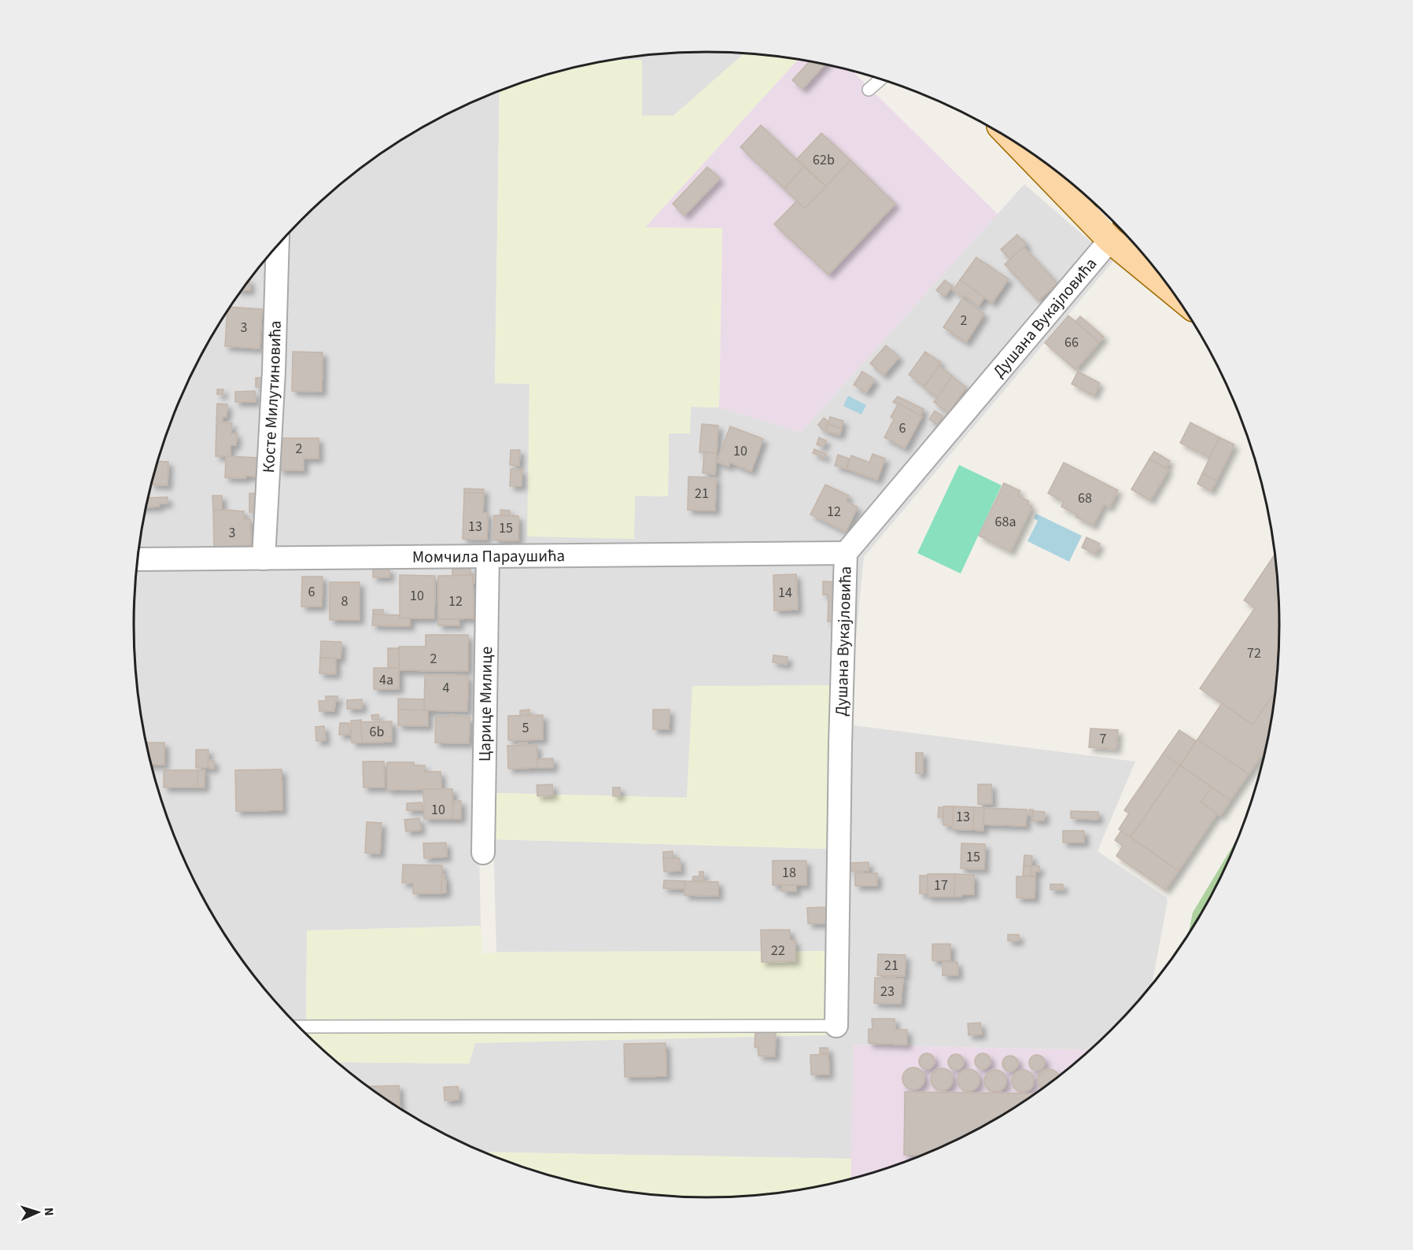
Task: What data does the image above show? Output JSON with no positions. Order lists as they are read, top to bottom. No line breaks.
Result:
{"streets":{"street":["Душана Вукајловића","Косте Милутиновића","Момчила Параушића","Царице Милице"]},"crossings":[["Душана Вукајловића","Момчила Параушића"],["Косте Милутиновића","Момчила Параушића"],["Момчила Параушића","Царице Милице"]],"house_numbers":["62b","2","3","66","6","2","10","21","68","12","68a","13","15","3","6","14","10","8","12","72","2","4a","4","5","6b","7","10","13","15","18","17","22","21","23"],"north":"right"}
